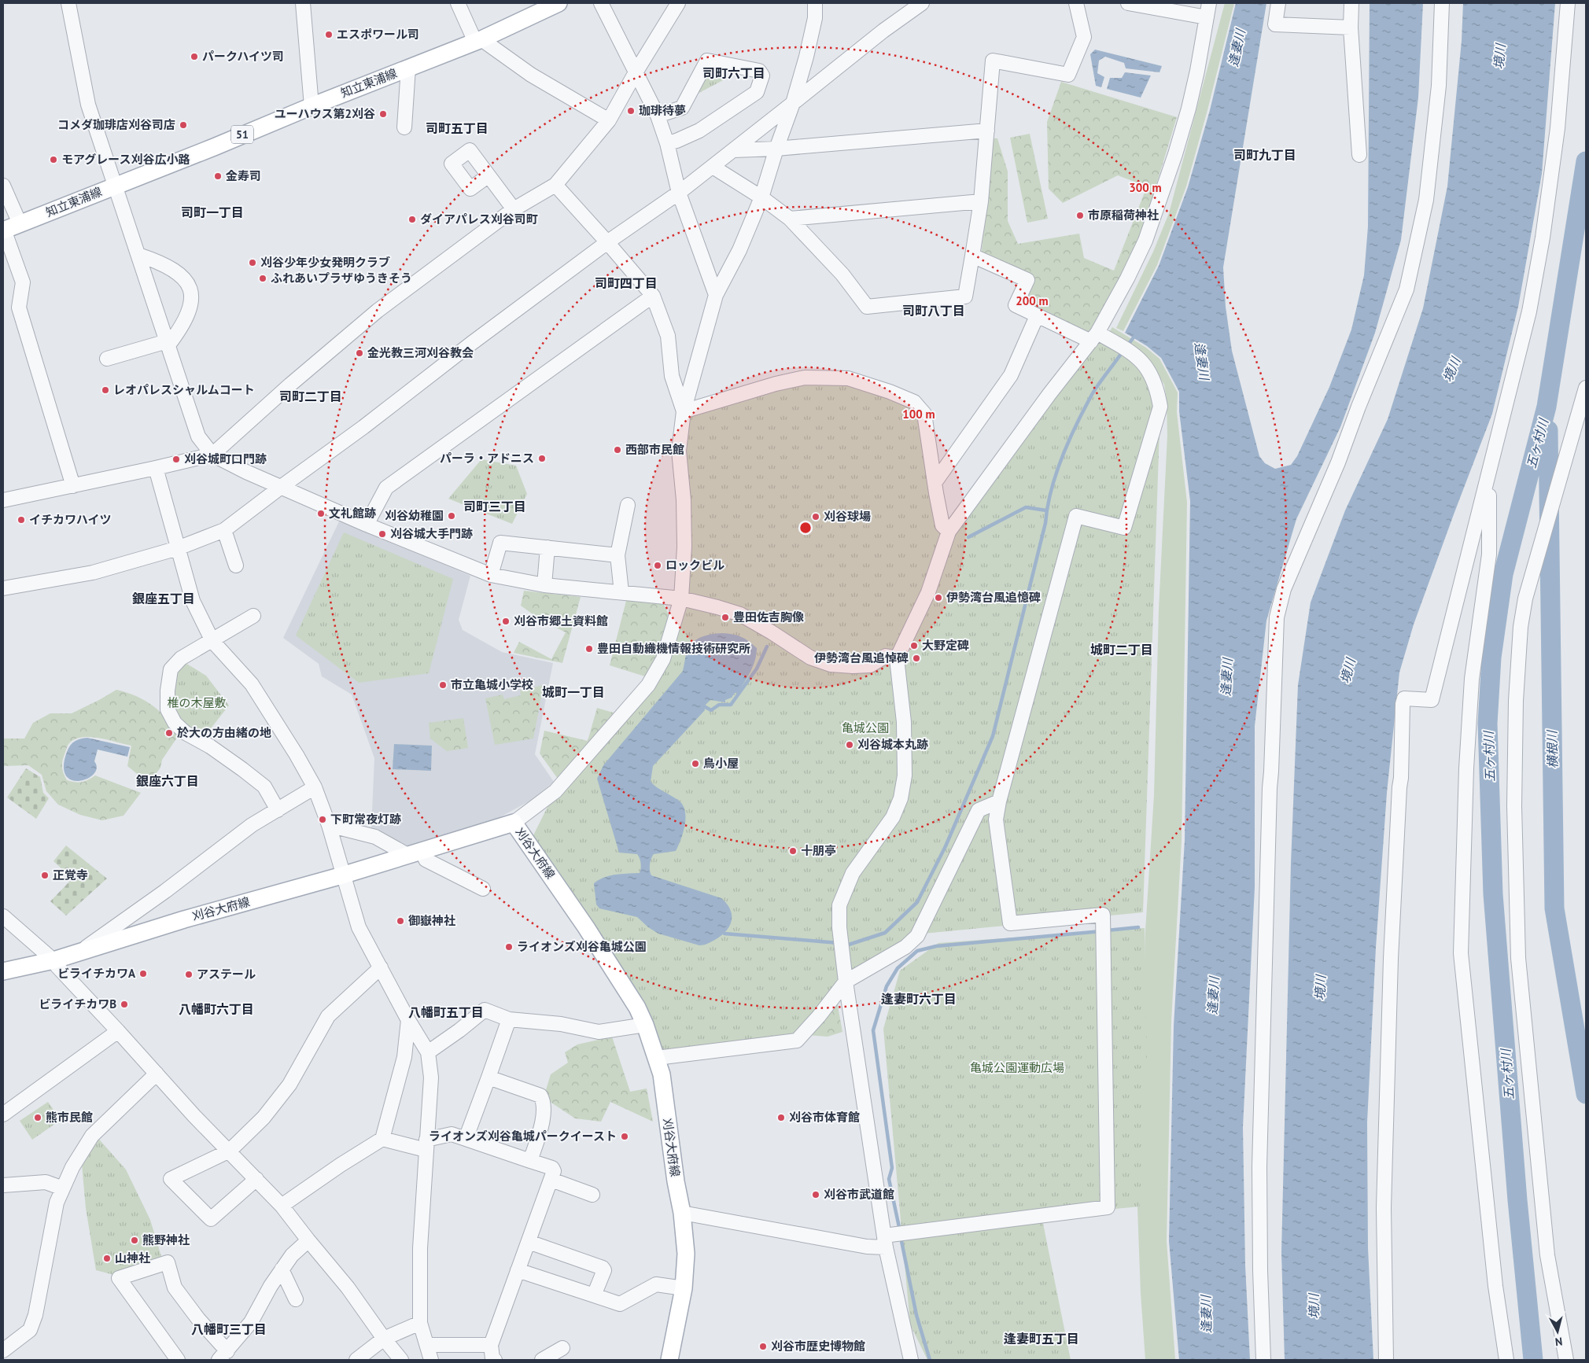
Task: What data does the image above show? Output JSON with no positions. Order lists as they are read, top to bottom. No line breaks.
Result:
{"streets":{"main road":["知立東浦線","51","刈谷大府線"]},"districts":["司町六丁目","司町五丁目","司町九丁目","司町一丁目","司町四丁目","司町八丁目","司町二丁目","司町三丁目","銀座五丁目","城町二丁目","城町一丁目","銀座六丁目","逢妻町六丁目","八幡町六丁目","八幡町五丁目","八幡町三丁目","逢妻町五丁目"],"water":["逢妻川","境川","五ヶ村川","横根川"],"parks":["椎の木屋敷","亀城公園","亀城公園運動広場"],"places":["エスポワール司","パークハイツ司","珈琲待夢","ユーハウス第2刈谷","コメダ珈琲店刈谷司店","モアグレース刈谷広小路","金寿司","市原稲荷神社","ダイアパレス刈谷司町","刈谷少年少女発明クラブ","ふれあいプラザゆうきそう","金光教三河刈谷教会","レオパレスシャルムコート","西部市民館","パーラ・アドニス","刈谷城町口門跡","文礼館跡","刈谷幼稚園","刈谷球場","イチカワハイツ","刈谷城大手門跡","ロックビル","伊勢湾台風追憶碑","豊田佐吉胸像","刈谷市郷土資料館","大野定碑","豊田自動織機情報技術研究所","伊勢湾台風追悼碑","市立亀城小学校","於大の方由緒の地","刈谷城本丸跡","鳥小屋","下町常夜灯跡","十朋亭","正覚寺","御嶽神社","ライオンズ刈谷亀城公園","ビライチカワA","アステール","ビライチカワB","熊市民館","刈谷市体育館","ライオンズ刈谷亀城パークイースト","刈谷市武道館","熊野神社","山神社","刈谷市歴史博物館"],"north":"bottom","rings":["300 m","200 m","100 m"]}
